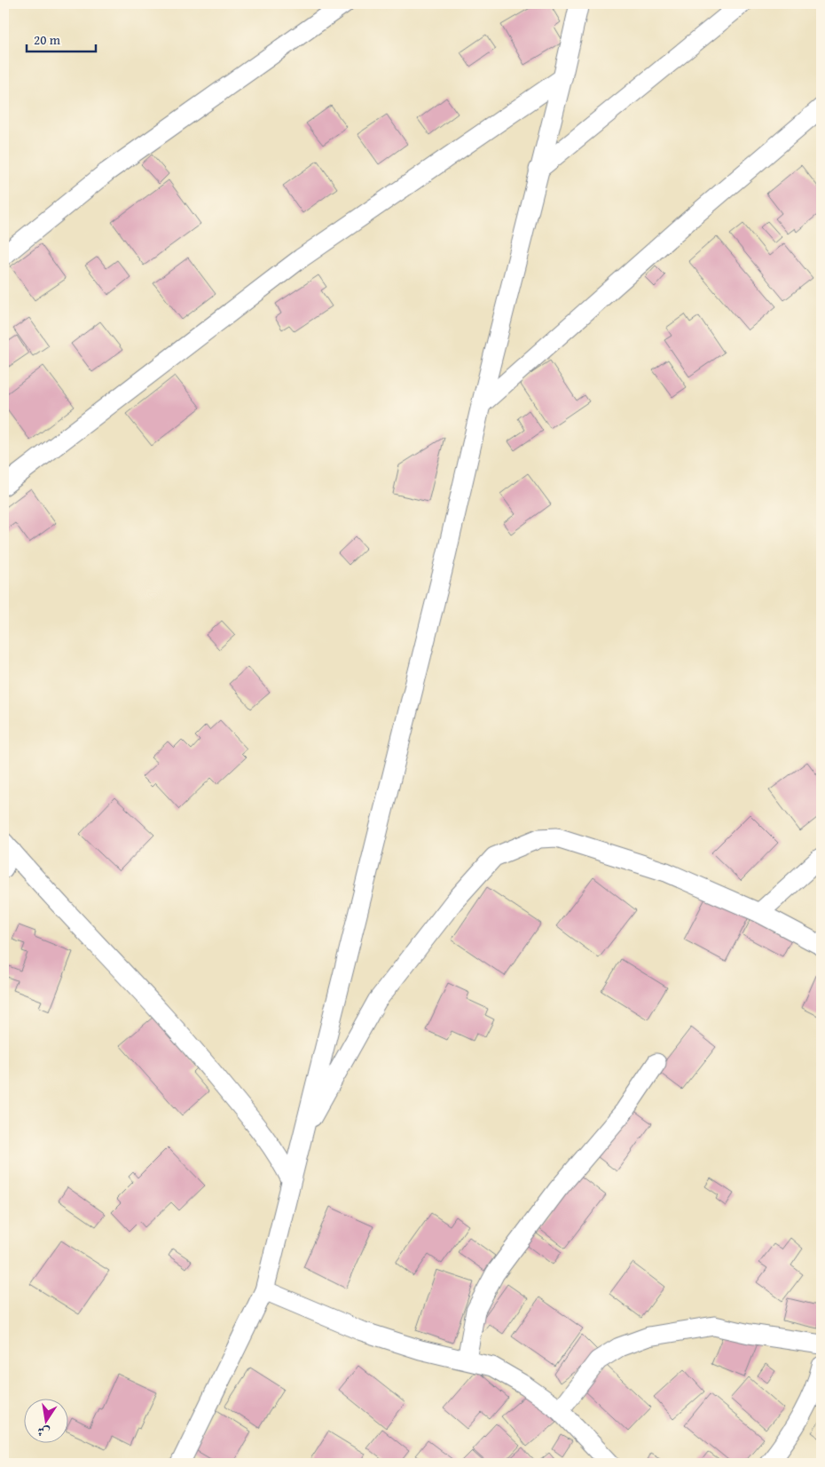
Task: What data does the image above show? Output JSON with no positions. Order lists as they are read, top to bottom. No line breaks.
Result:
{"scale_bar":"20 m","north":"bottom"}
